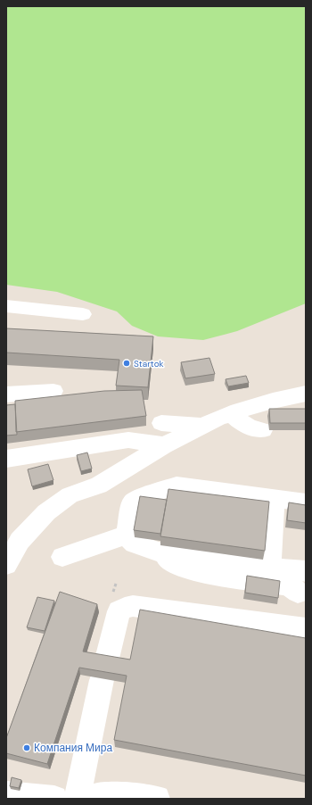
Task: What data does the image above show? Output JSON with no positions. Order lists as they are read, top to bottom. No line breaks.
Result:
{"places":["Startok","Компания Мира"]}
